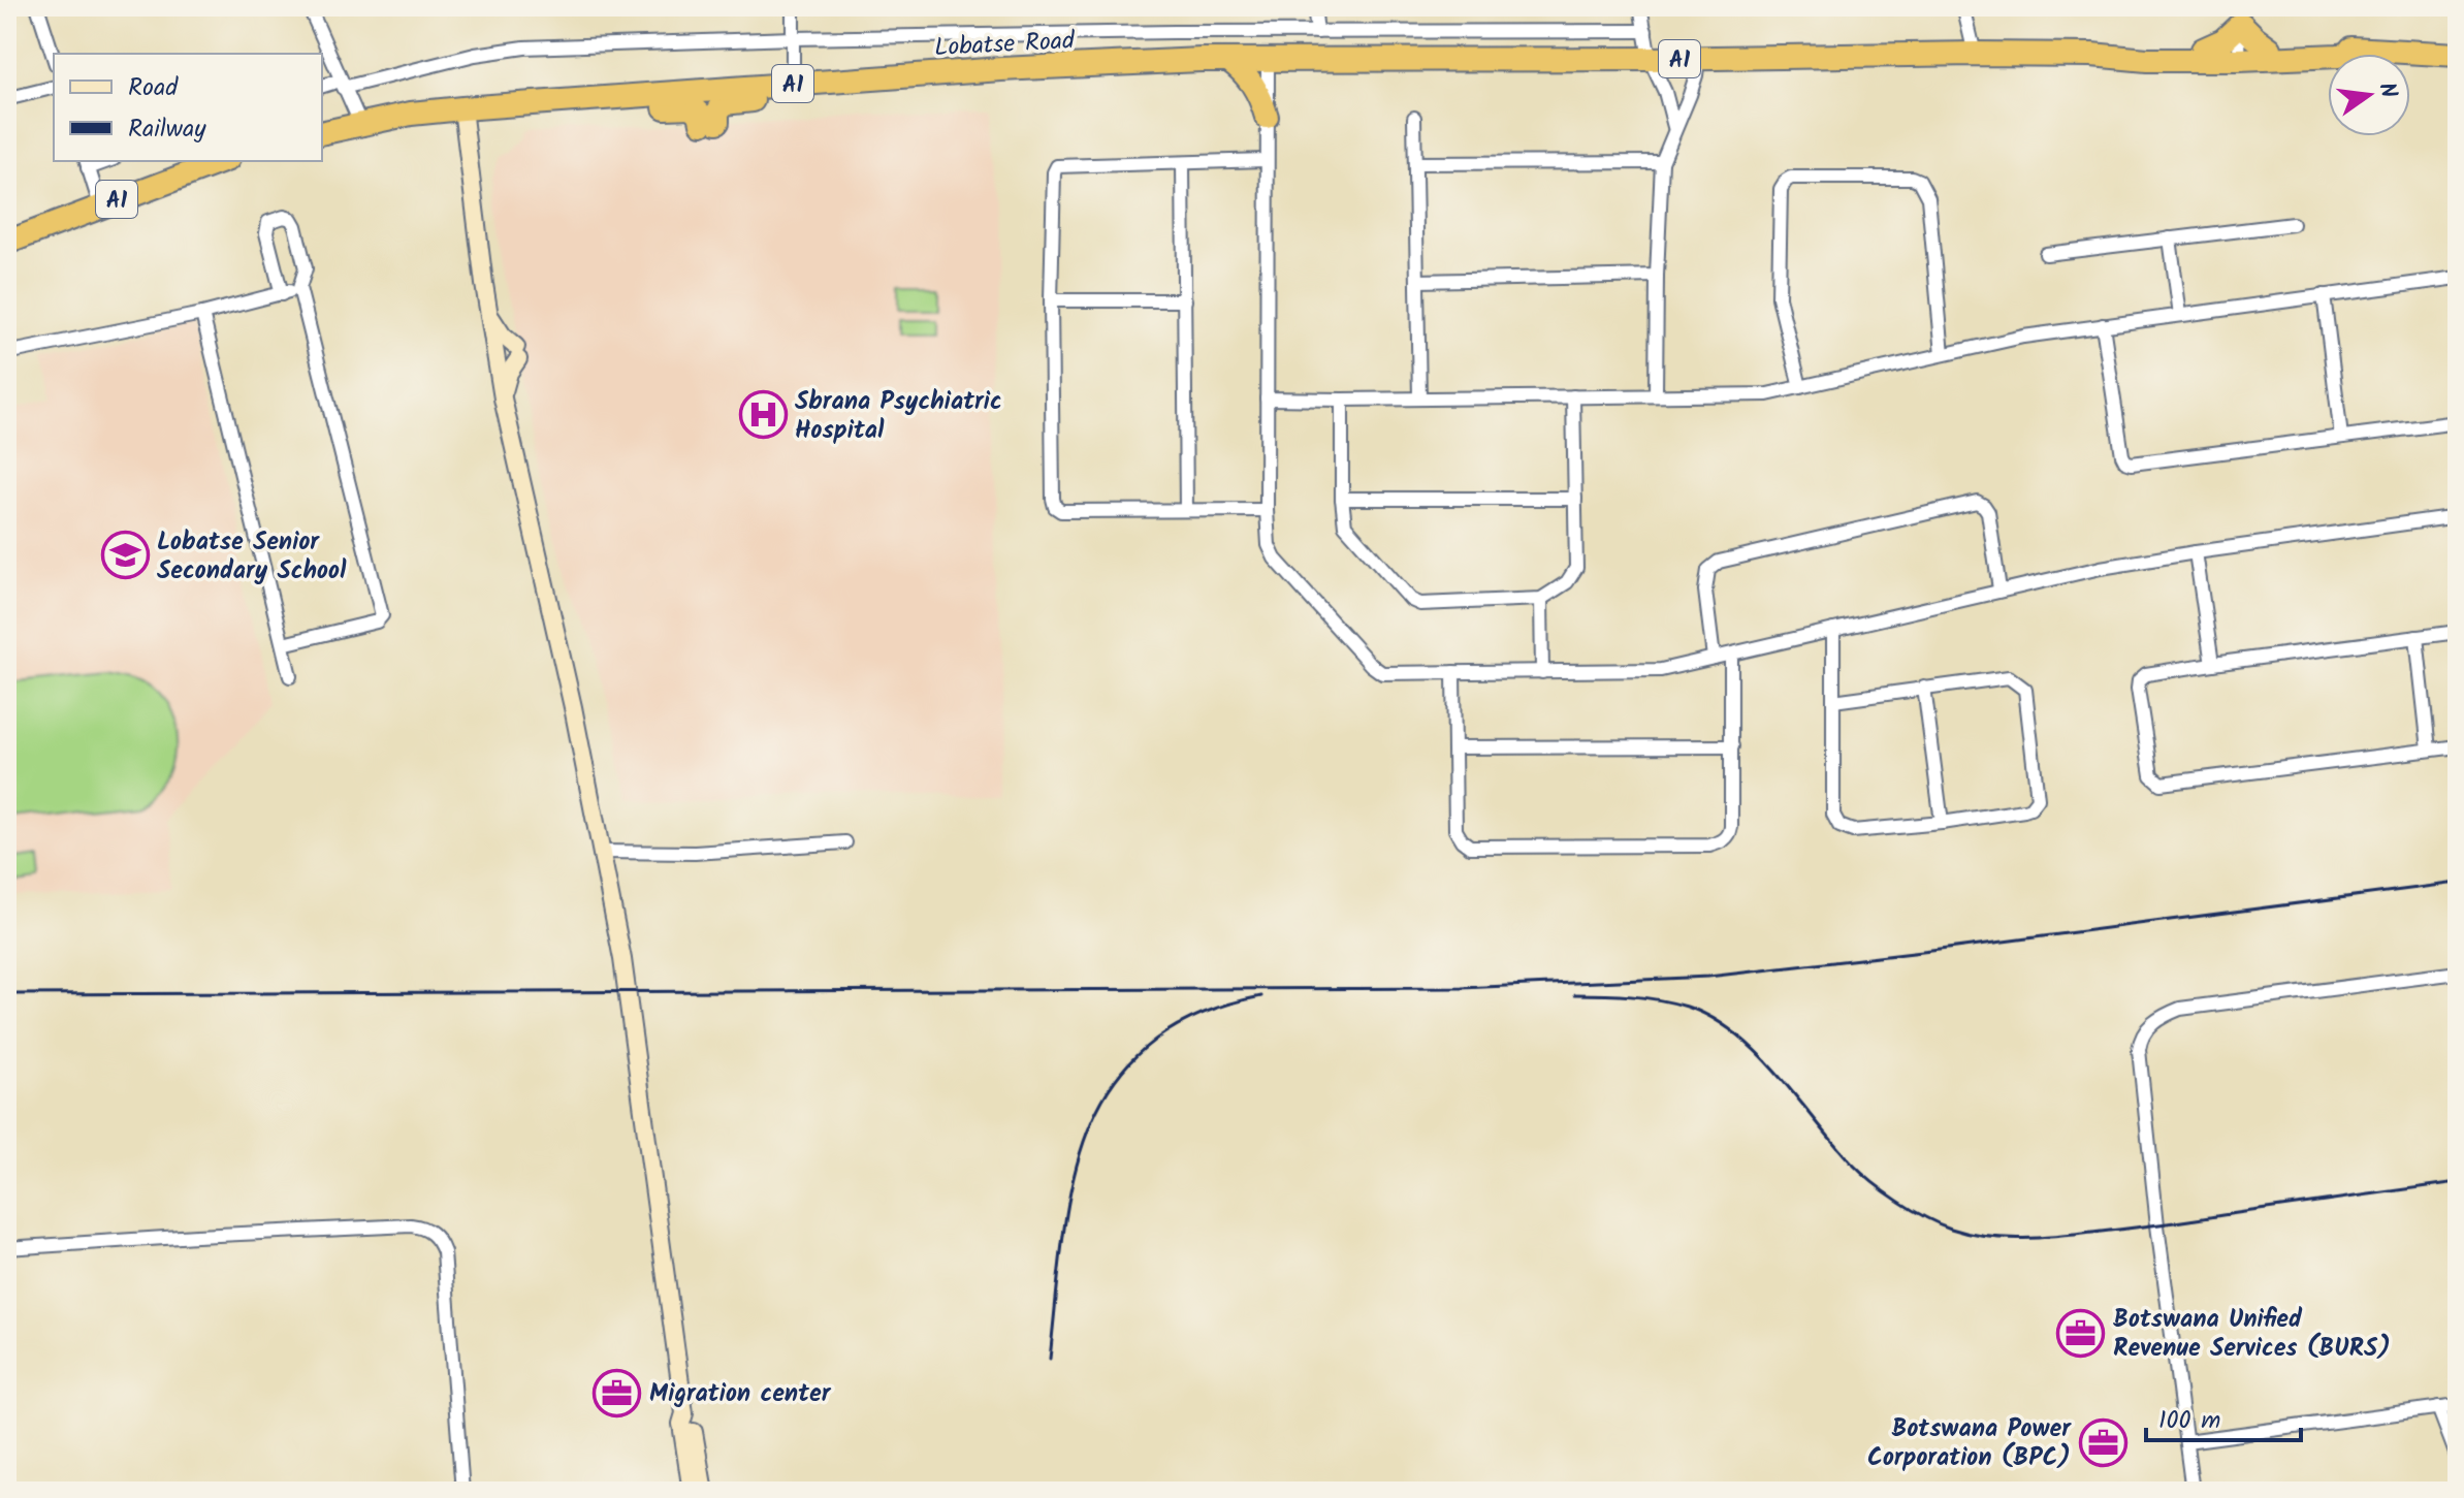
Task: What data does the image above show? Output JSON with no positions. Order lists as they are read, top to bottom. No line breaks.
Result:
{"streets":{"highway":["Lobatse Road","A1"]},"places":{"hospital":["Sbrana Psychiatric Hospital"],"school or university":["Lobatse Senior Secondary School"],"office":["Botswana Unified Revenue Services (BURS)","Migration center","Botswana Power Corporation (BPC)"]},"legend":["Road","Railway"],"scale_bar":"100 m","north":"right"}
